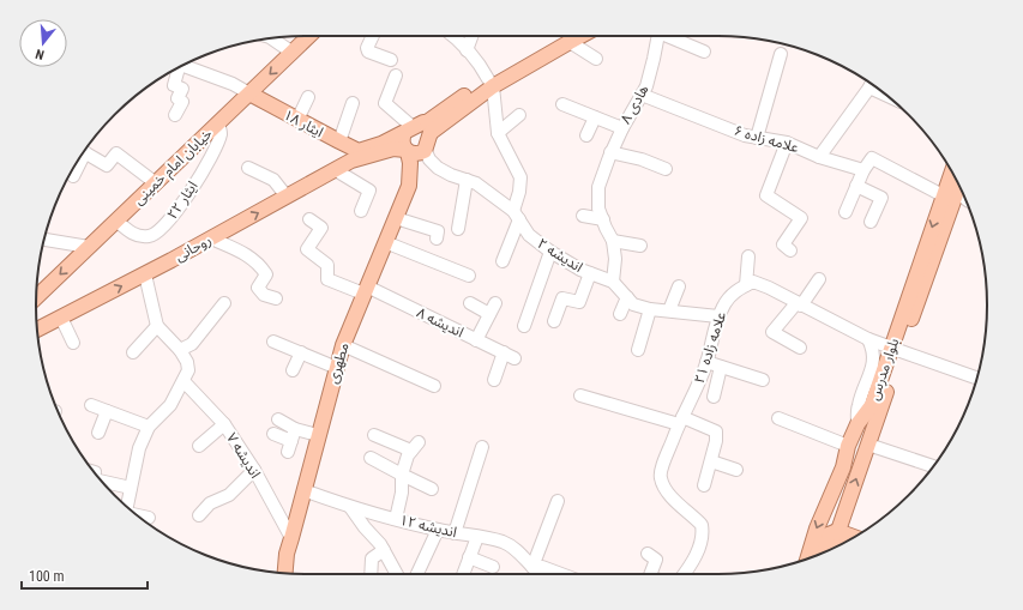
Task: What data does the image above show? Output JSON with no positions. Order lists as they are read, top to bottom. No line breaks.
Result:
{"streets":{"main road":["ایثار ۱۸","خیابان امام خمینی","روحانی","مطهری","بلوار مدرس"],"street":["هادی ۸","علامه زاده ۶","ایثار ۲۲","اندیشه ۲","اندیشه ۸","علامه زاده ۲۱","اندیشه ۷","اندیشه ۱۲"]},"crossings":[["هادی ۸","علامه زاده ۶"],["ایثار ۱۸","خیابان امام خمینی"],["ایثار ۱۸","روحانی"],["خیابان امام خمینی","ایثار ۲۲"],["اندیشه ۲","علامه زاده ۲۱"],["اندیشه ۲","مطهری"],["اندیشه ۸","مطهری"],["مطهری","اندیشه ۷"],["مطهری","اندیشه ۱۲"]],"one_way":["روحانی"],"scale_bar":"100 m","north":"bottom"}
